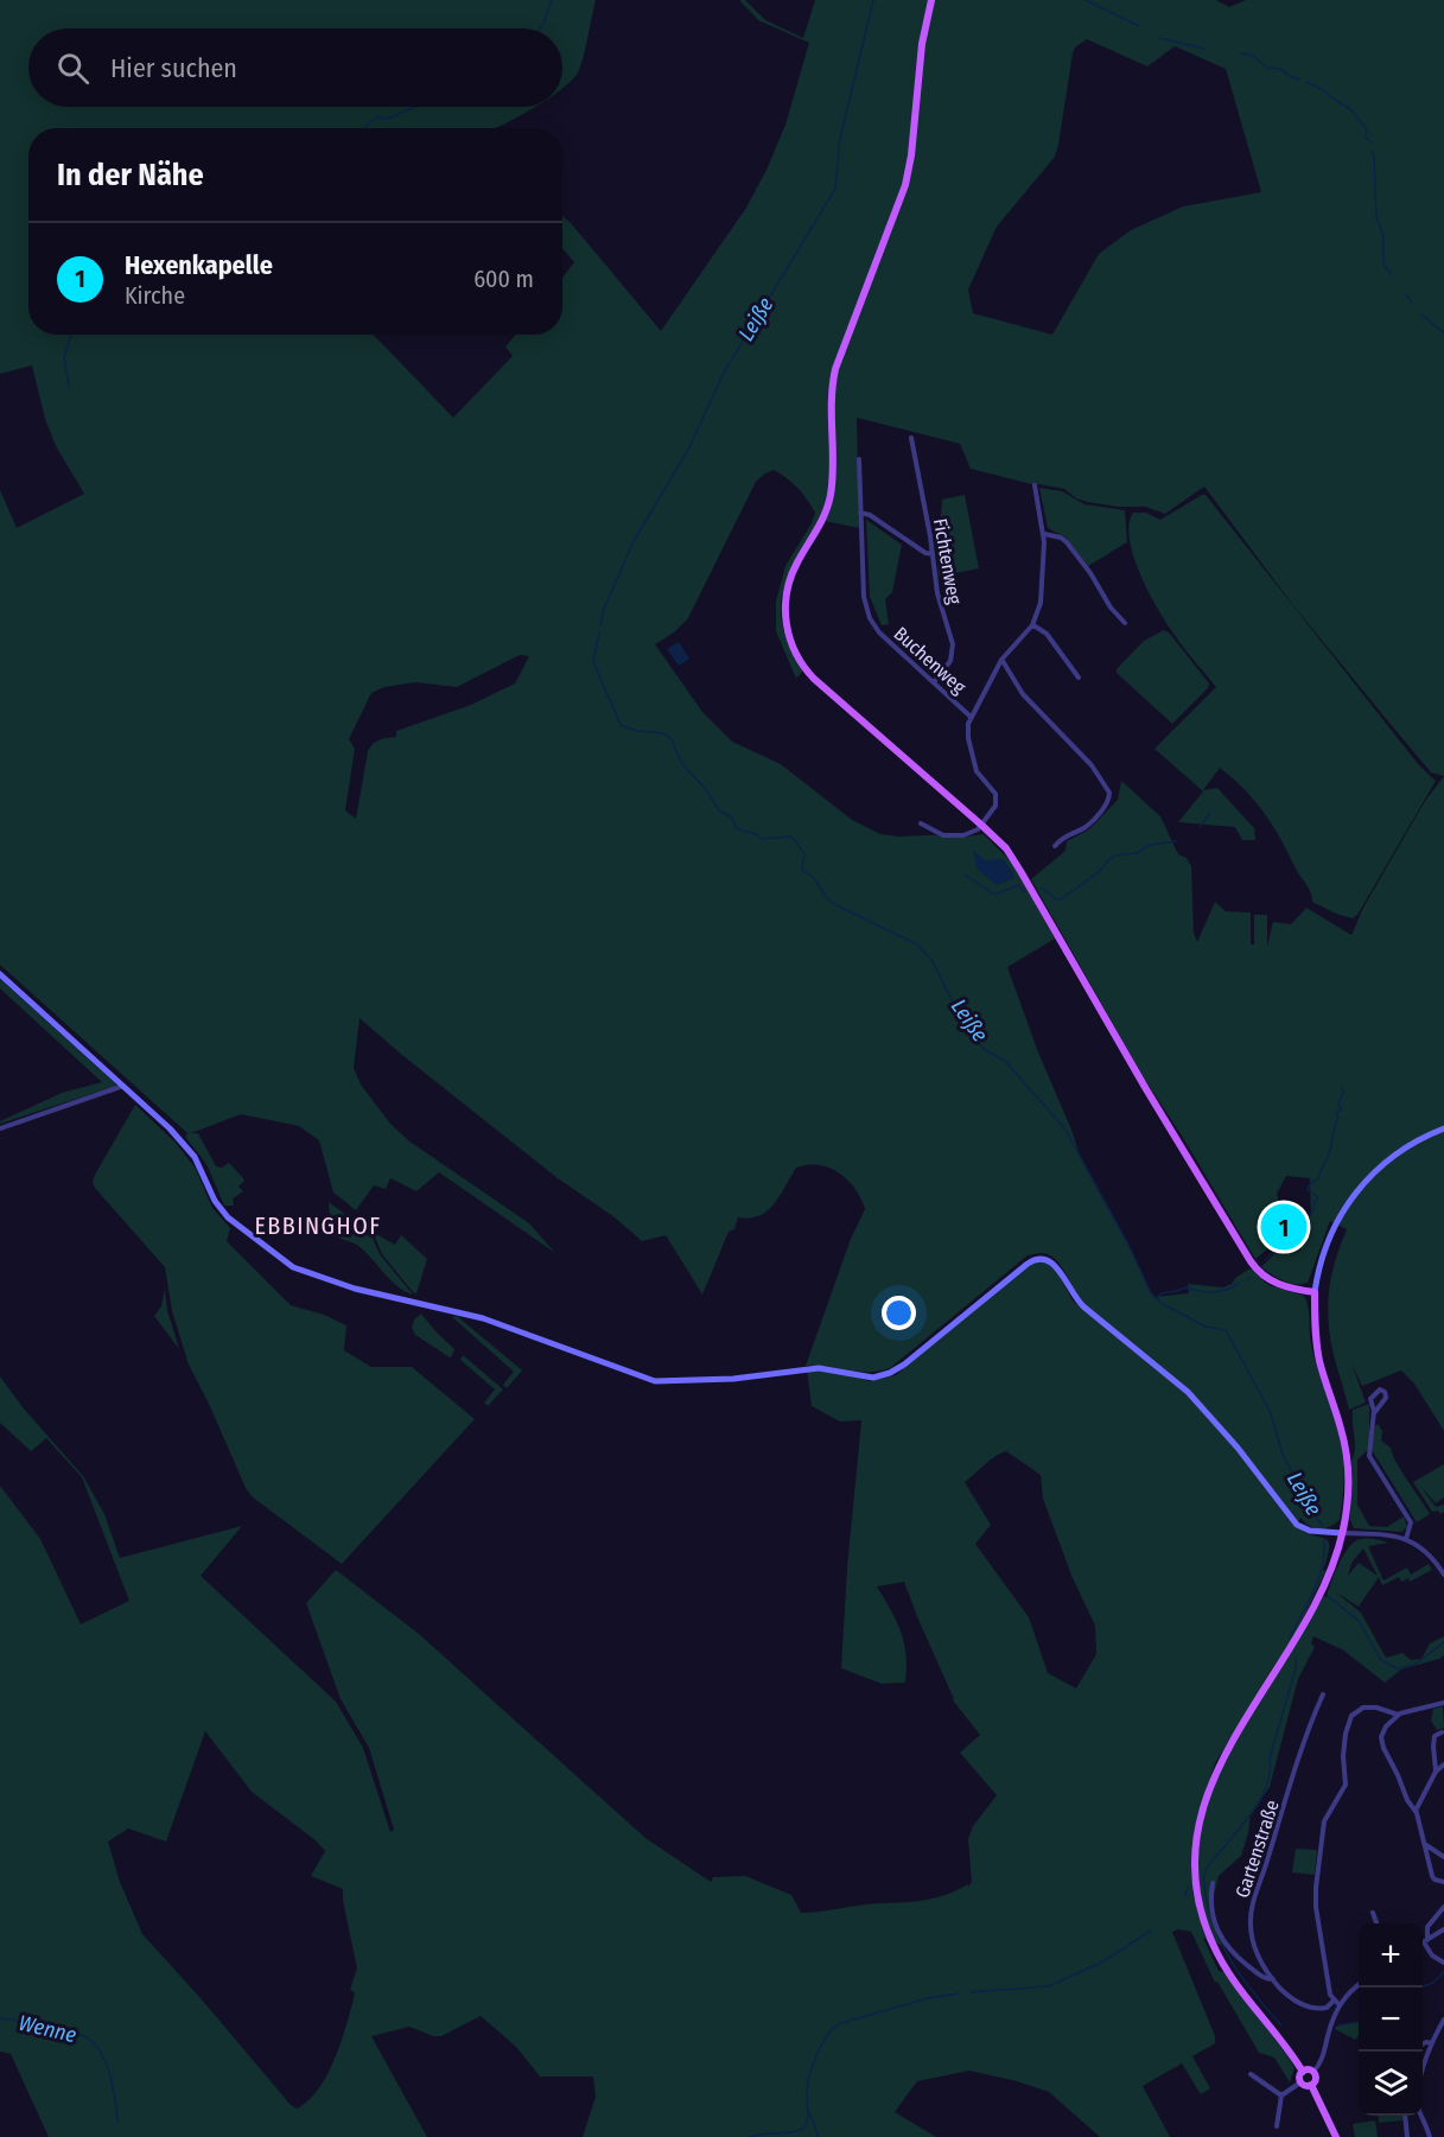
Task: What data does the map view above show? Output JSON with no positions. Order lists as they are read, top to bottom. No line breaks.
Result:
{"streets":{"street":["Fichtenweg","Buchenweg","Gartenstraße"]},"crossings":[["Fichtenweg","Buchenweg"]],"districts":["EBBINGHOF"],"water":["Leiße","Wenne"],"page":{"search":"Hier suchen","heading":"In der Nähe","list":[{"mark":"1","name":"Hexenkapelle","note":"Kirche","value":"600 m"}],"pins":"1","map_buttons":["+","−"]}}
